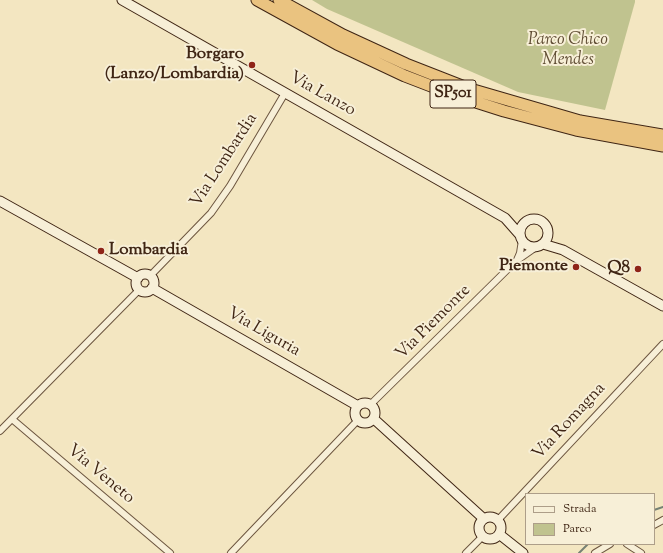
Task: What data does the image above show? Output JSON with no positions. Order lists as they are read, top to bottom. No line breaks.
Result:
{"streets":{"highway":["SP501"],"street":["Via Lanzo","Via Lombardia","Via Piemonte","Via Liguria","Via Romagna","Via Veneto"]},"crossings":[["Via Lanzo","Via Lombardia"],["Via Lanzo","Via Piemonte"],["Via Lombardia","Via Liguria"],["Via Piemonte","Via Liguria"]],"parks":["Parco Chico Mendes"],"places":["Borgaro (Lanzo/Lombardia)","Lombardia","Piemonte","Q8"],"legend":["Strada","Parco"]}
